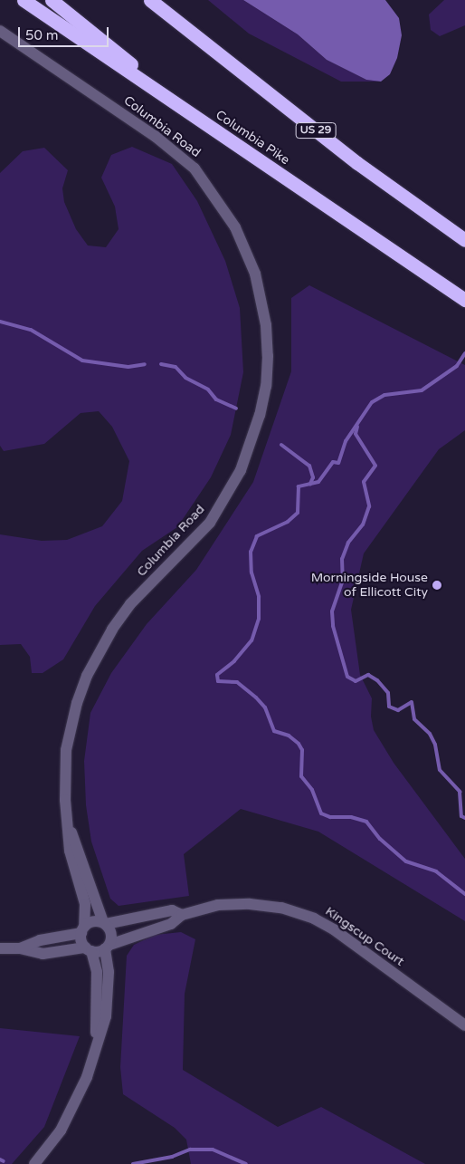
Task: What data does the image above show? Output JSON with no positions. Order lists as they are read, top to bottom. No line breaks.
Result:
{"streets":{"highway":["US 29","Columbia Pike"],"street":["Columbia Road","Kingscup Court"]},"crossings":[["Columbia Road","Kingscup Court"]],"places":["Morningside House of Ellicott City"],"scale_bar":"50 m"}
